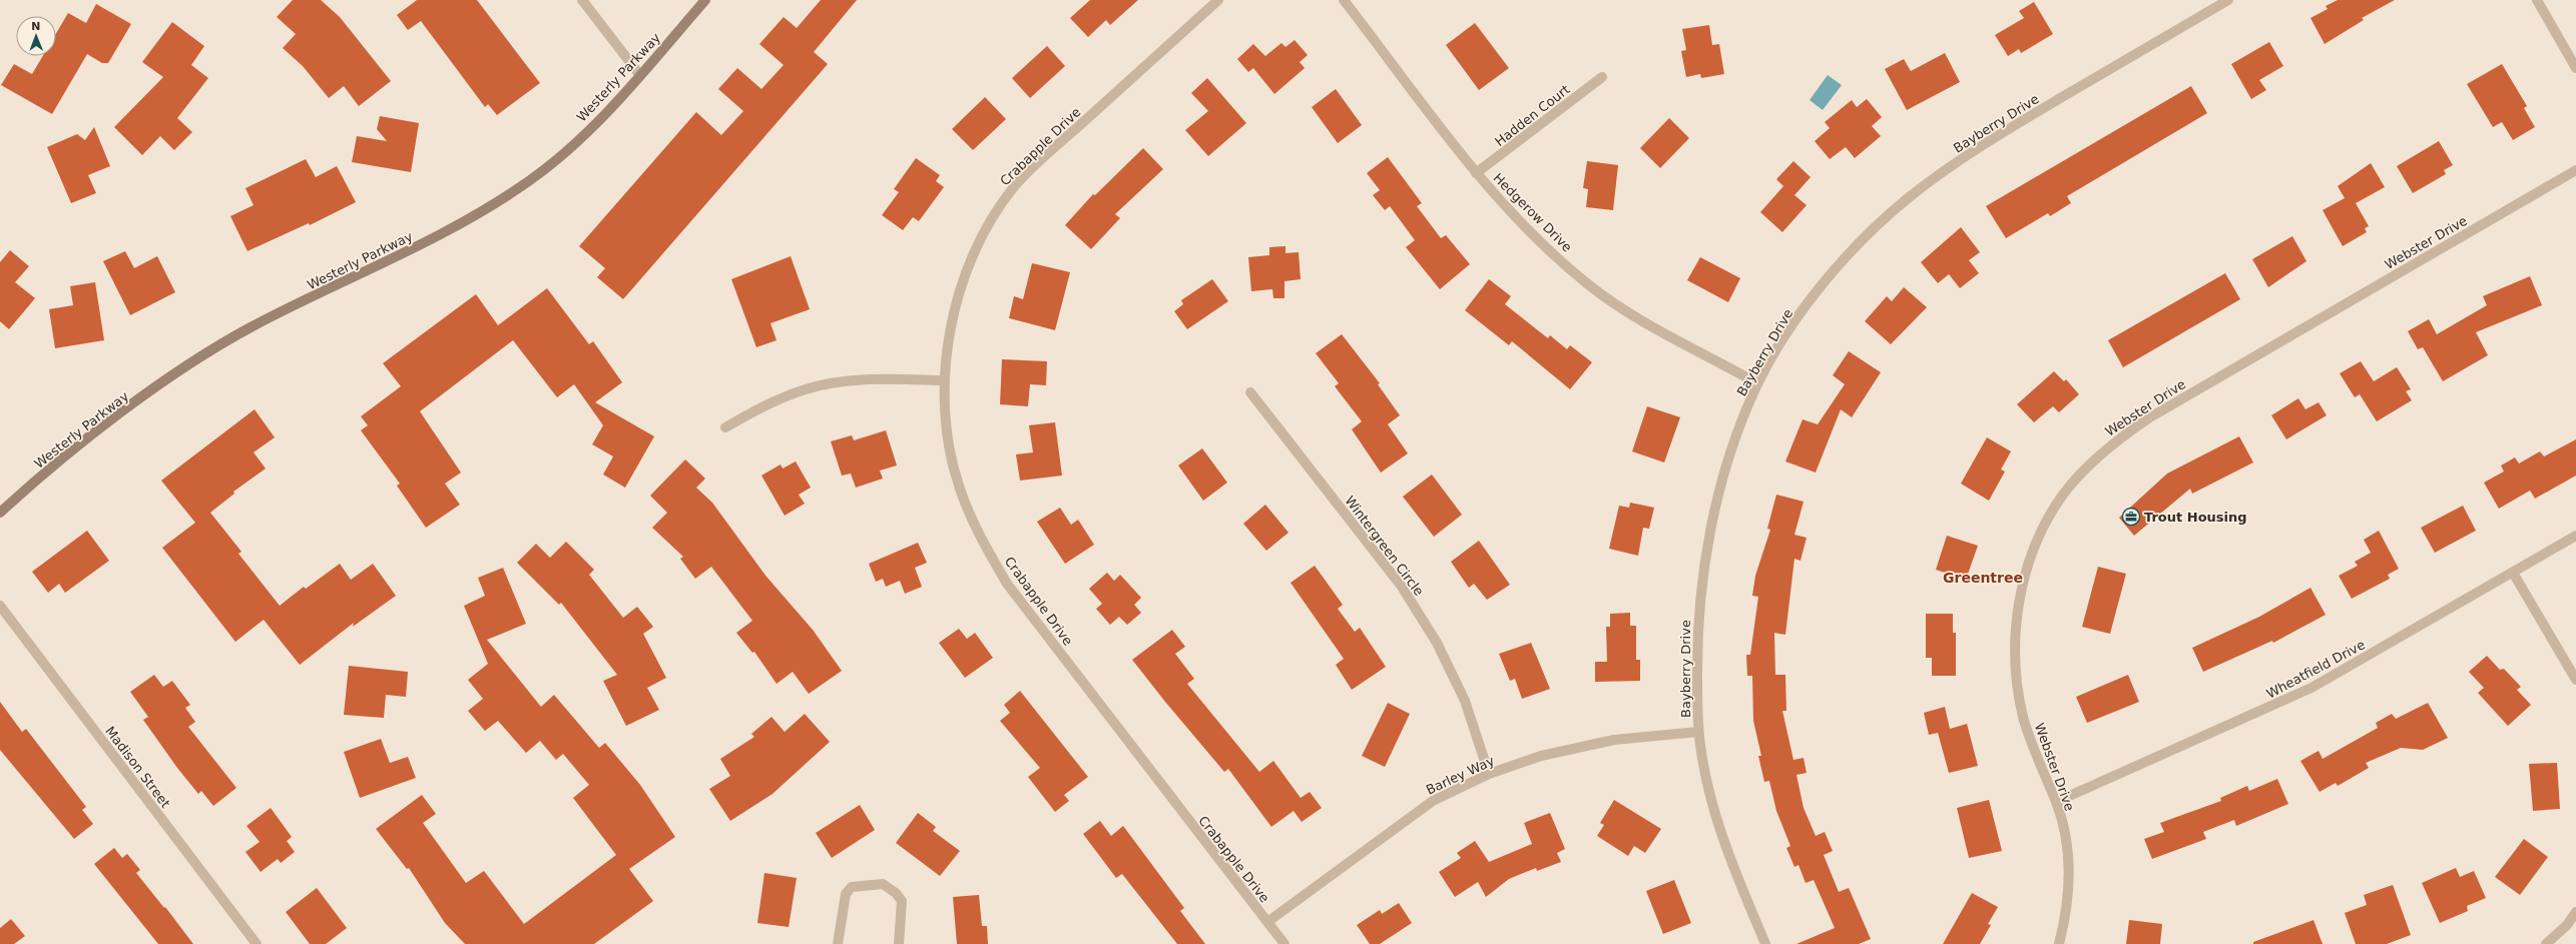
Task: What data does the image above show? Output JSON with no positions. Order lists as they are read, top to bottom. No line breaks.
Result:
{"streets":{"main road":["Westerly Parkway"],"street":["Hadden Court","Bayberry Drive","Crabapple Drive","Hedgerow Drive","Webster Drive","Wintergreen Circle","Wheatfield Drive","Madison Street","Barley Way"]},"crossings":[["Hadden Court","Hedgerow Drive"],["Bayberry Drive","Hedgerow Drive"],["Bayberry Drive","Barley Way"],["Crabapple Drive","Barley Way"],["Webster Drive","Wheatfield Drive"],["Wintergreen Circle","Barley Way"]],"districts":["Greentree"],"places":{"office":["Trout Housing"]},"north":"top"}
